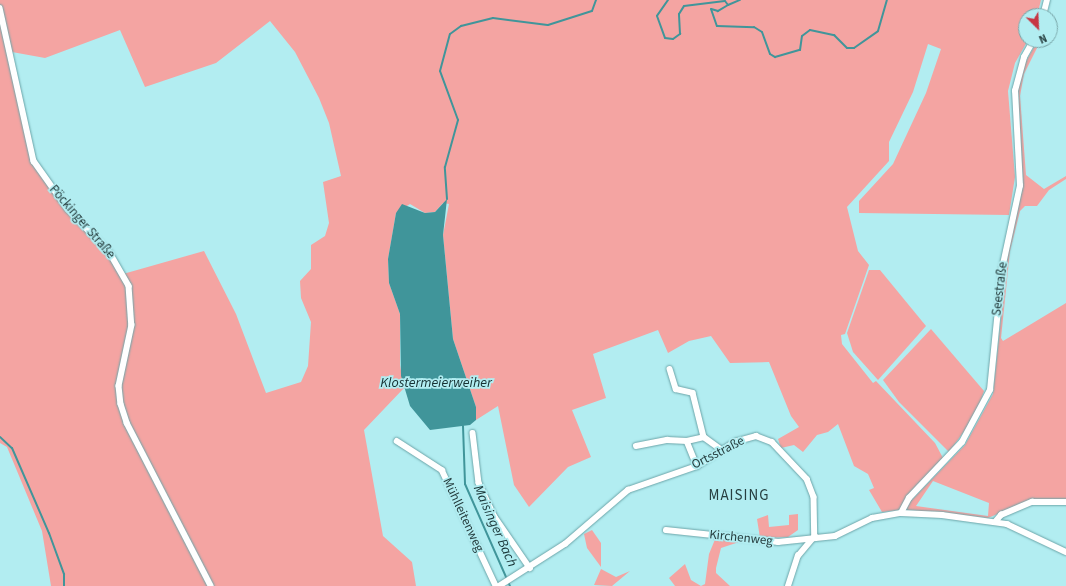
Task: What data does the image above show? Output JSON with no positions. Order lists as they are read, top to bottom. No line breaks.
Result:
{"streets":{"street":["Pöckinger Straße","Seestraße","Ortsstraße","Mühlleitenweg","Kirchenweg"]},"crossings":[["Ortsstraße","Kirchenweg"]],"districts":["MAISING"],"water":["Klostermeierweiher","Maisinger Bach"],"north":"bottom right"}
